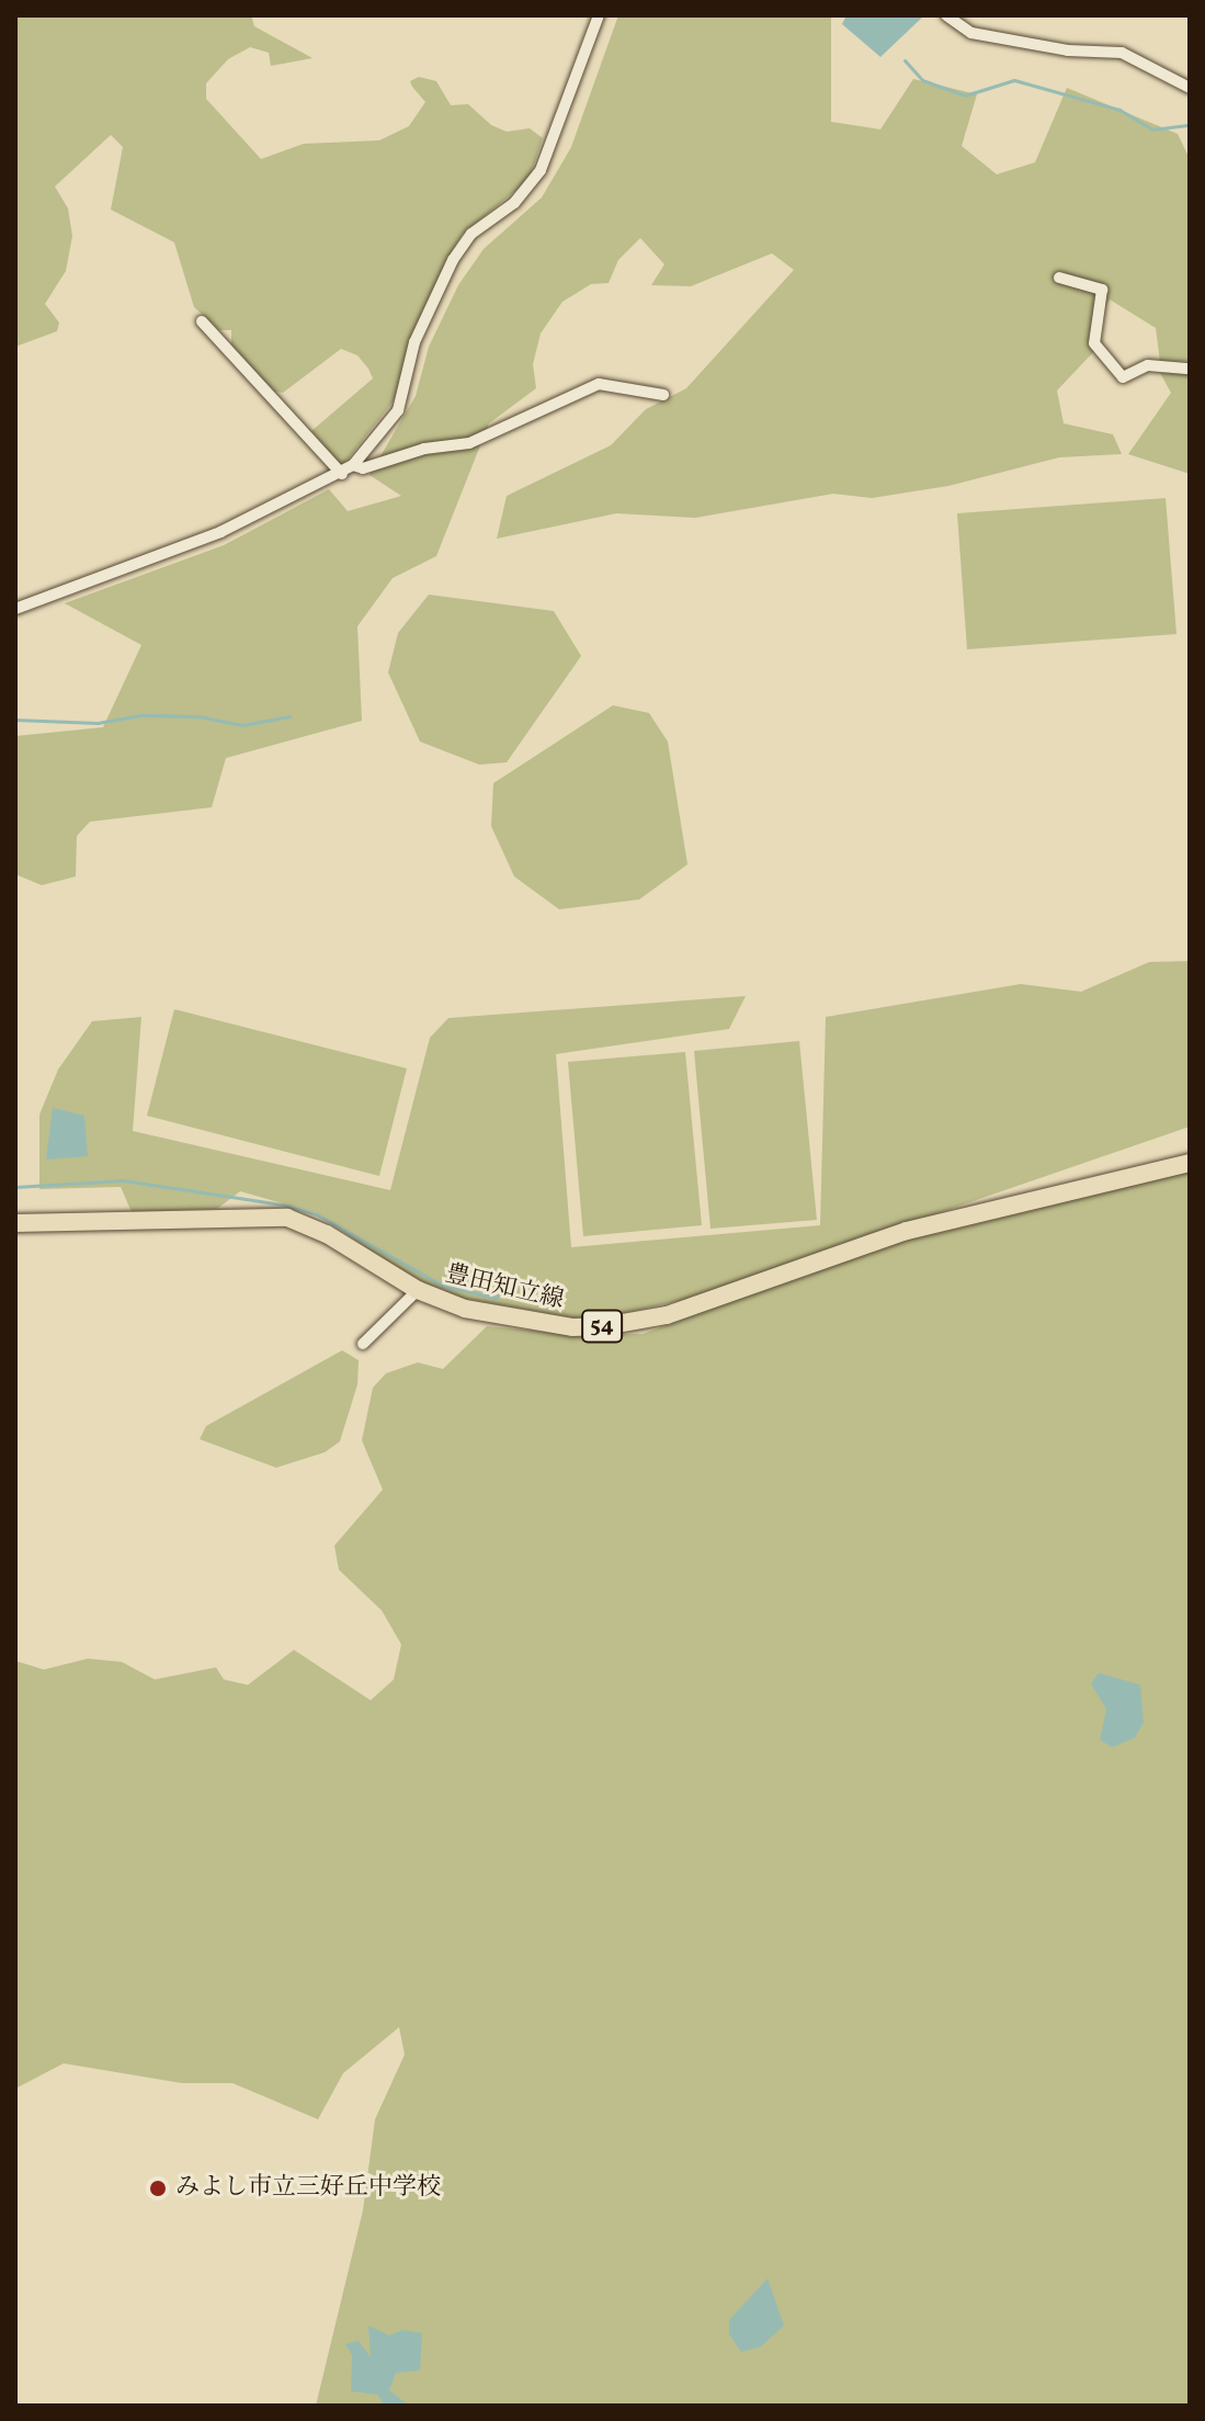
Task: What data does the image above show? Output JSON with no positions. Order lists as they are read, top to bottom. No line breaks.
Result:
{"streets":{"main road":["豊田知立線","54"]},"places":["みよし市立三好丘中学校"]}
